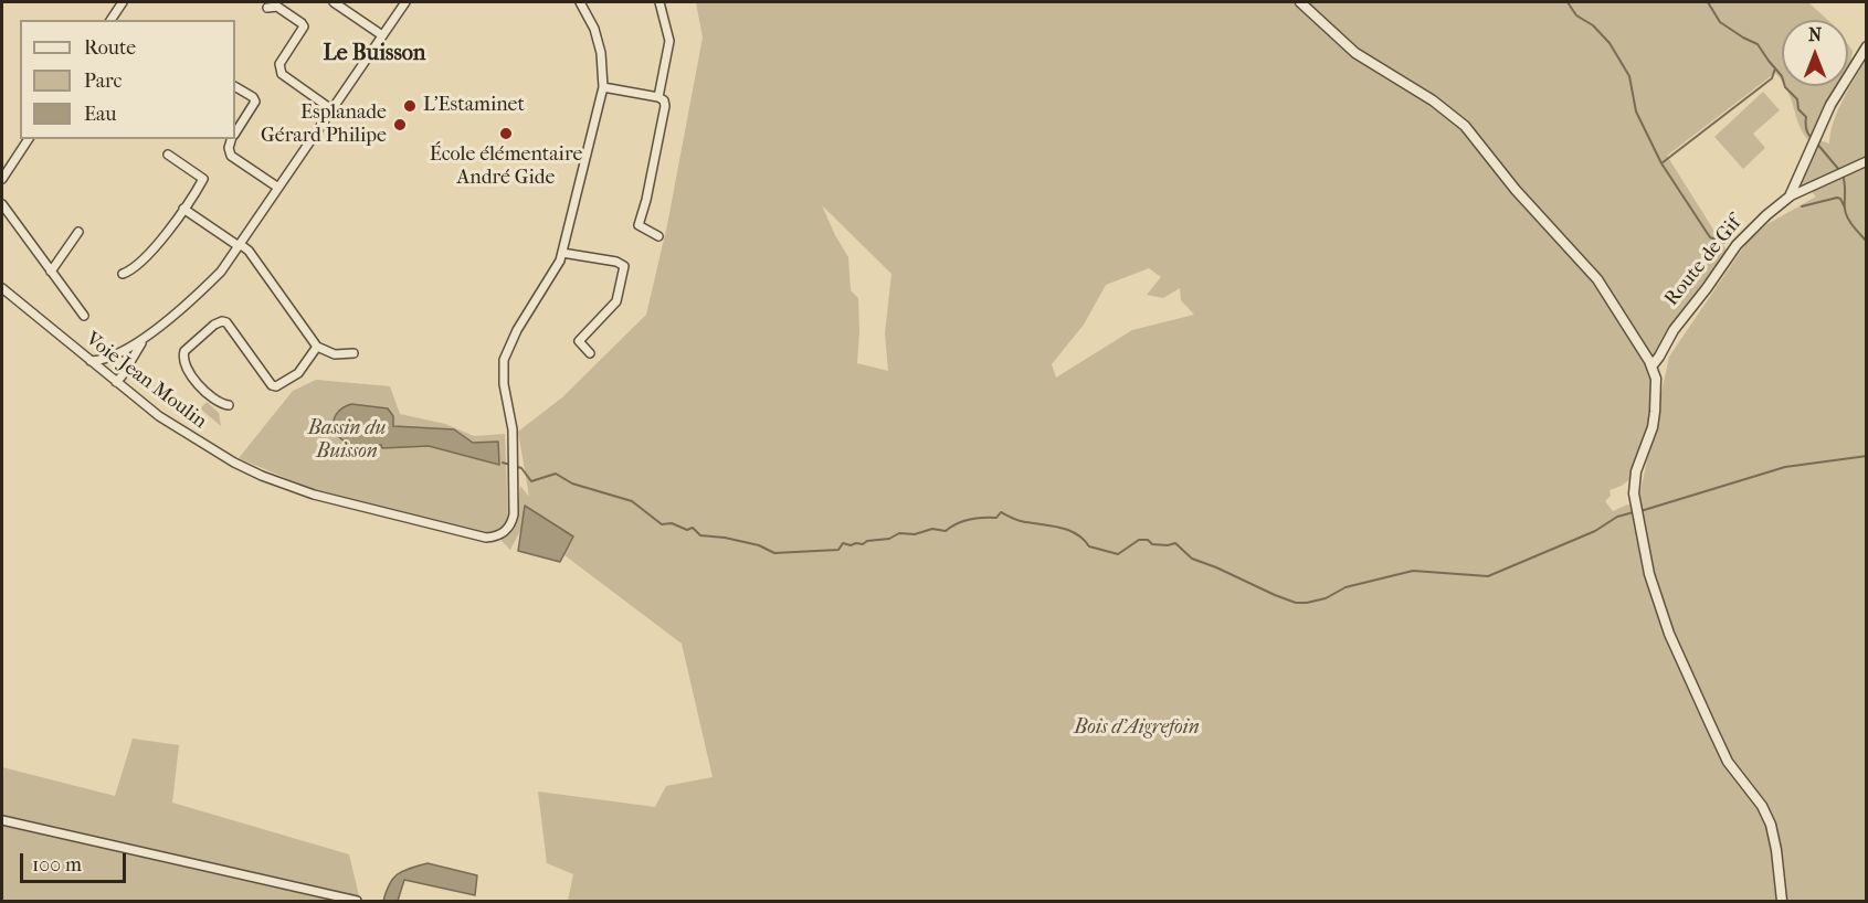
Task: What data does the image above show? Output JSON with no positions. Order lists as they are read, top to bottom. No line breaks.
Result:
{"streets":{"street":["Route de Gif","Voie Jean Moulin"]},"districts":["Le Buisson"],"parks":["Bassin du Buisson","Bois d'Aigrefoin"],"places":["L'Estaminet","Esplanade Gérard Philipe","École élémentaire André Gide"],"legend":["Route","Parc","Eau"],"scale_bar":"100 m","north":"top"}
